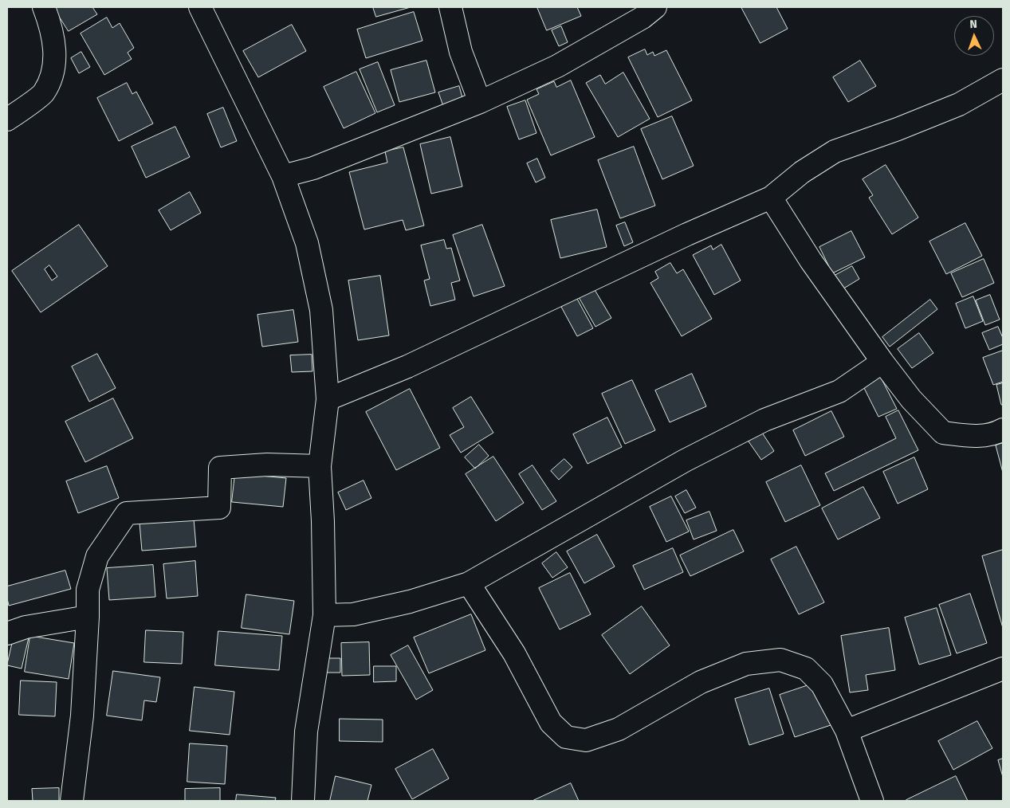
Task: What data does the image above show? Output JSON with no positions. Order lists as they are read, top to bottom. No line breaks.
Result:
{"north":"top"}
